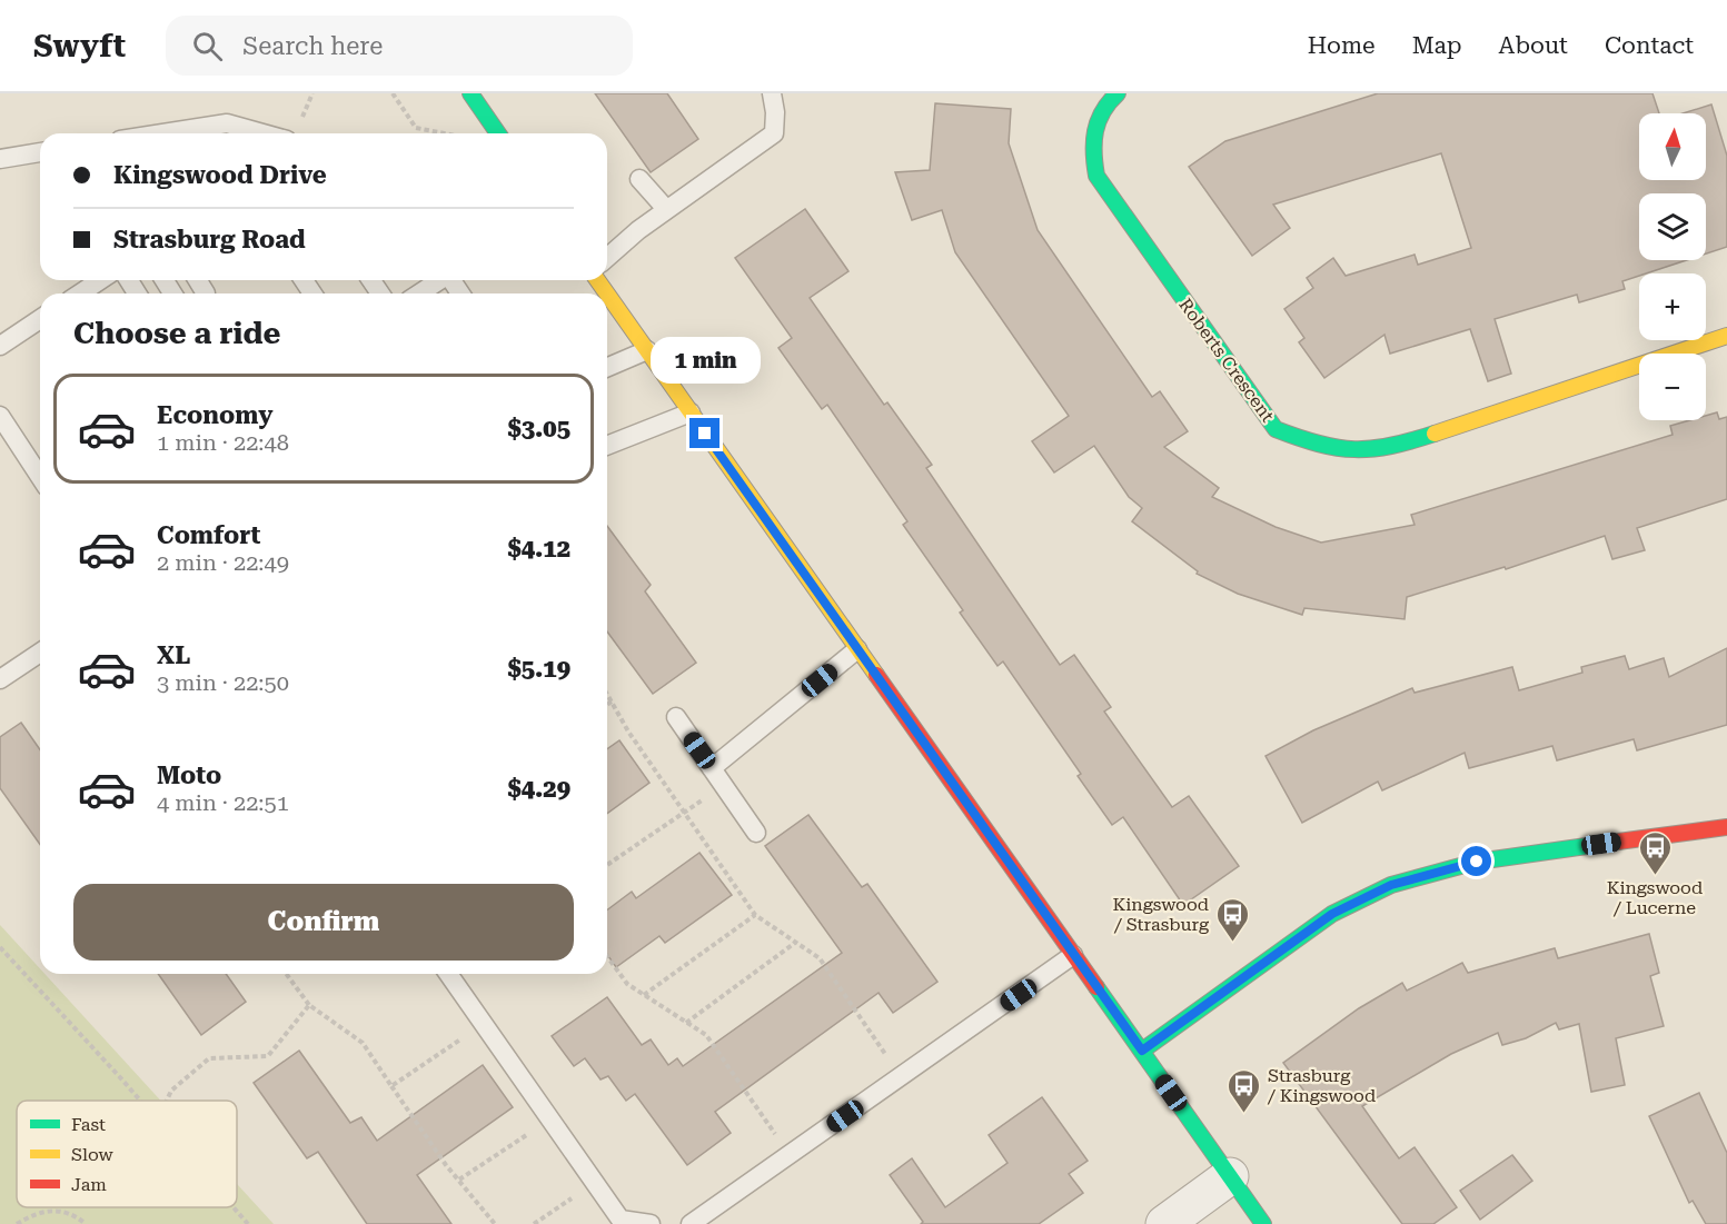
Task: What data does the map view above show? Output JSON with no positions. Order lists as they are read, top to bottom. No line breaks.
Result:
{"streets":{"street":["Roberts Crescent"]},"places":{"bus stop":["Kingswood / Lucerne","Kingswood / Strasburg","Strasburg / Kingswood"]},"legend":["Fast","Slow","Jam"],"north":"top","page":{"header":"Swyft","search":"Search here","nav":["Home","Map","About","Contact"],"map_buttons":["+","−"],"banner":["Kingswood Drive","Strasburg Road"],"heading":"Choose a ride","bubble":"1 min","list":[{"name":"Economy","note":"1 min · 22:48","value":"$3.05"},{"name":"Comfort","note":"2 min · 22:49","value":"$4.12"},{"name":"XL","note":"3 min · 22:50","value":"$5.19"},{"name":"Moto","note":"4 min · 22:51","value":"$4.29"}],"buttons":"Confirm"}}
